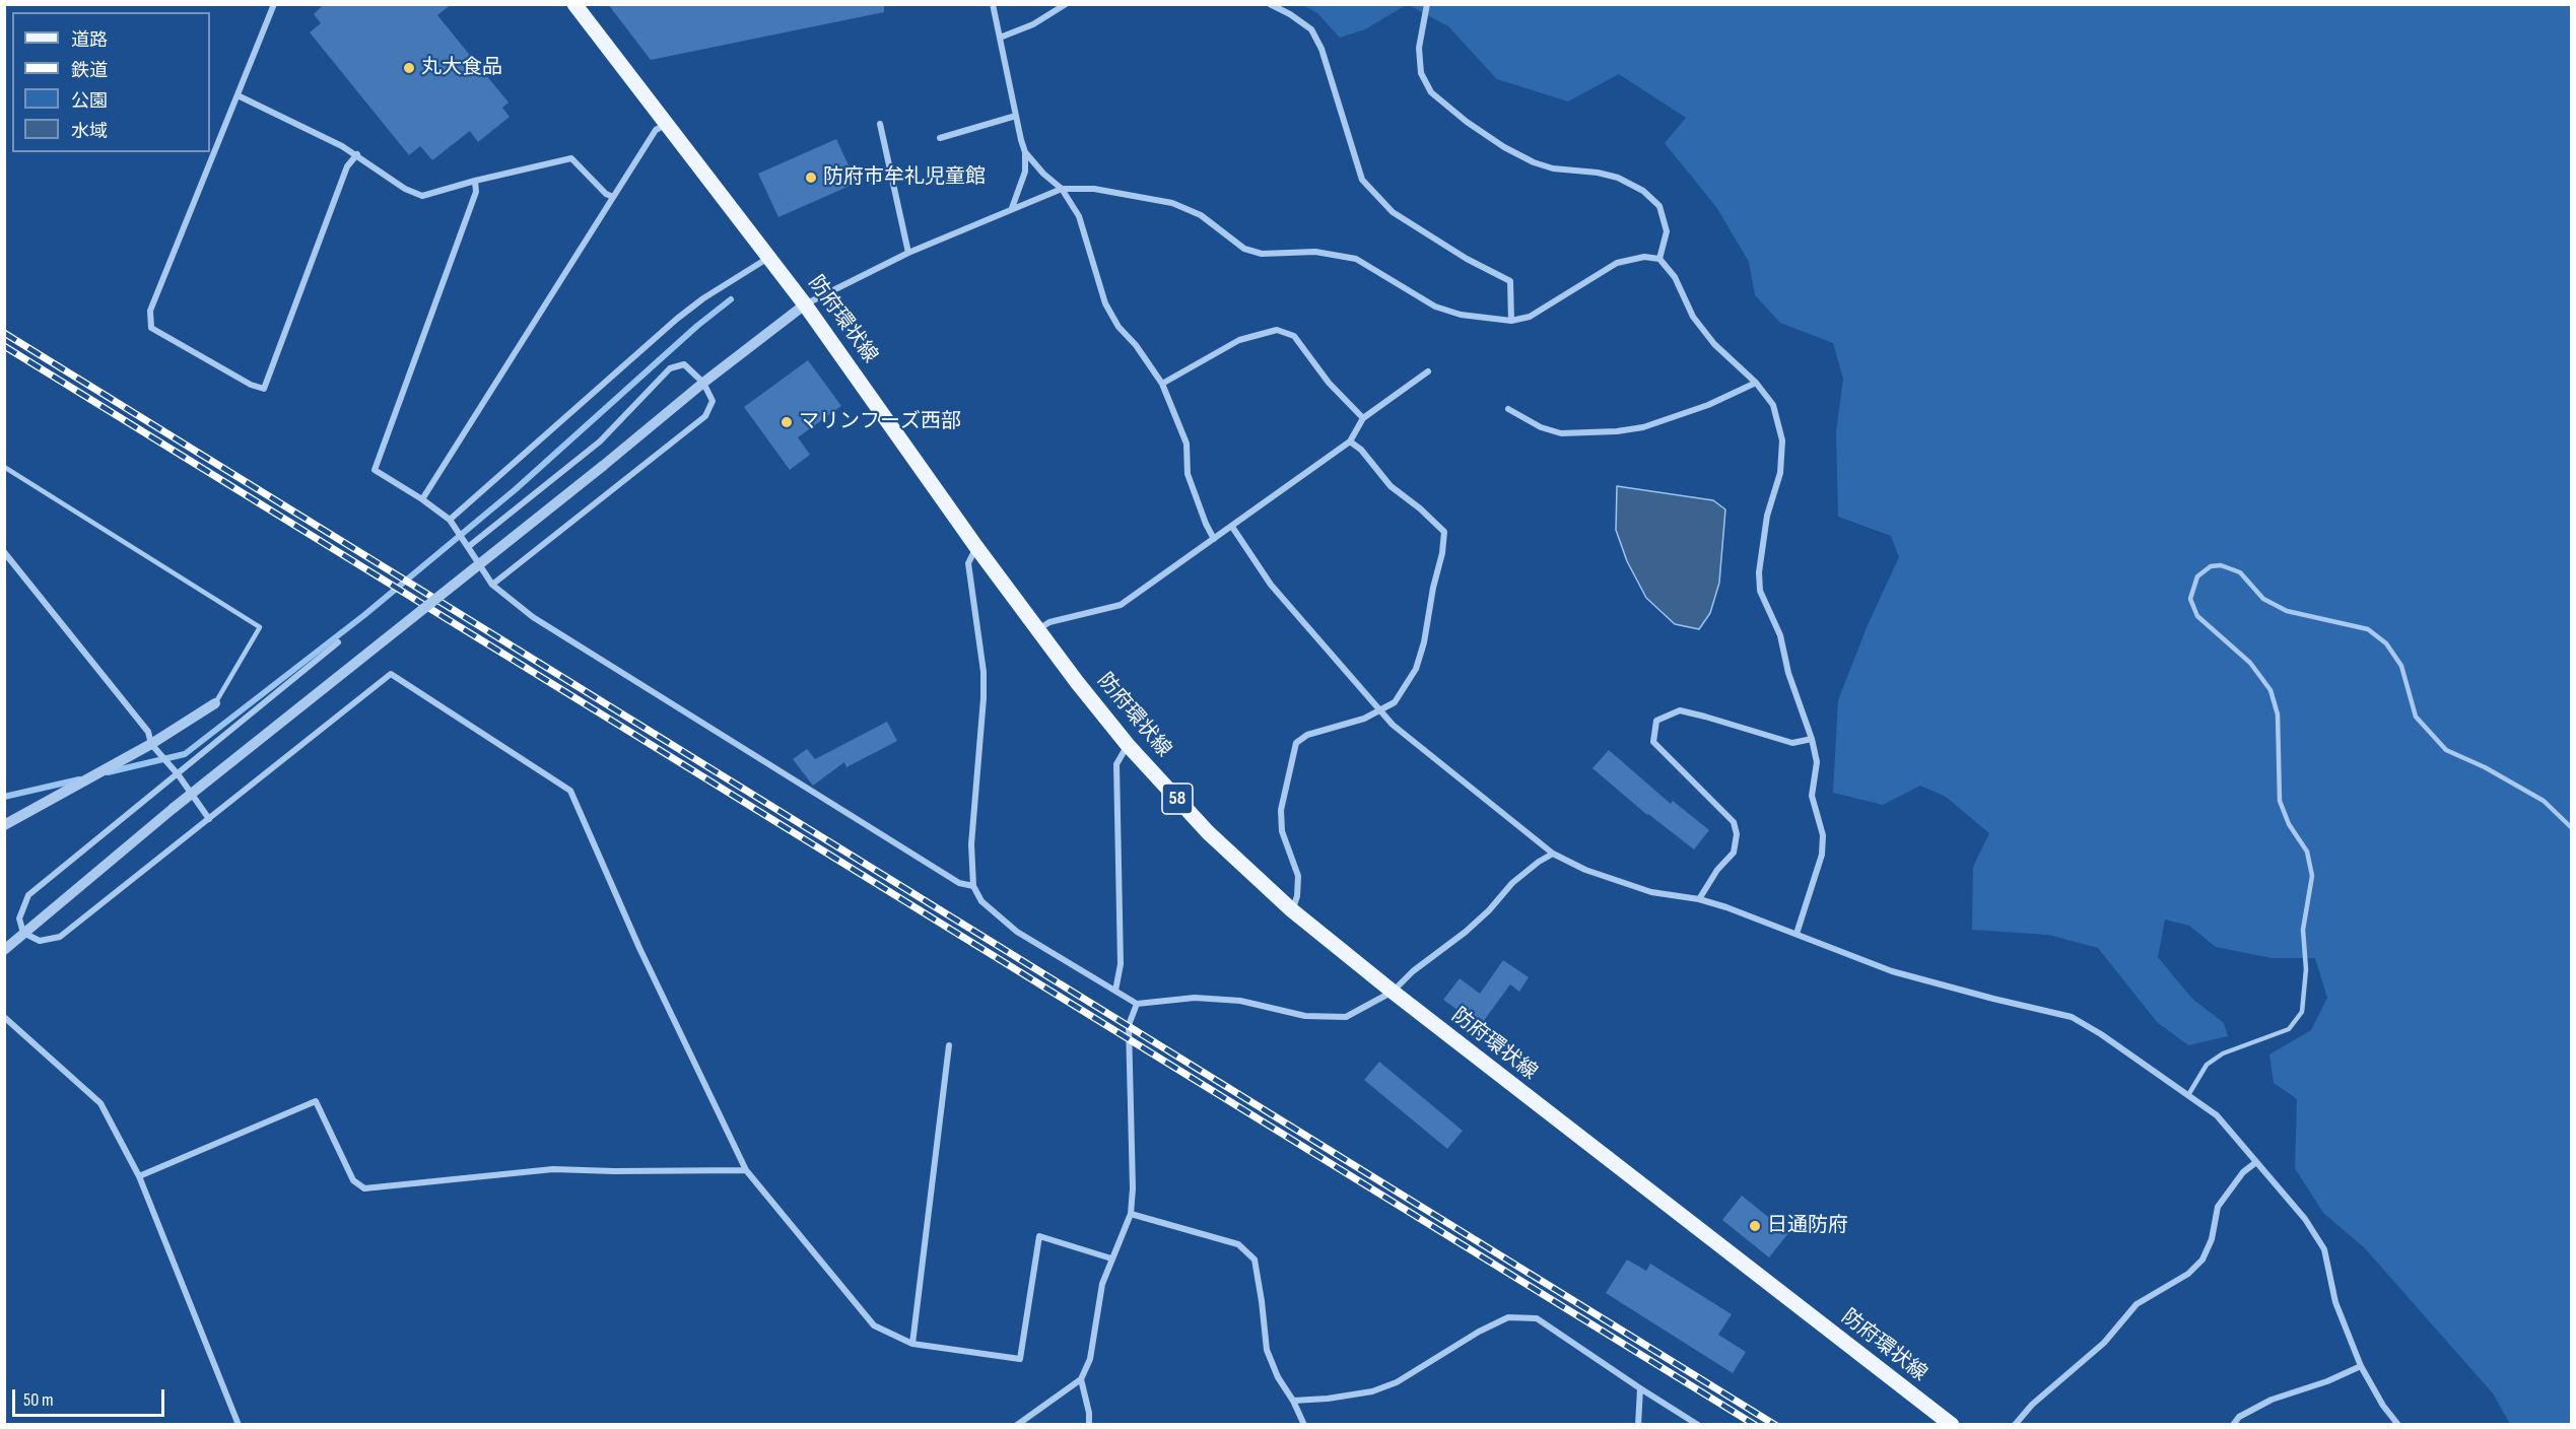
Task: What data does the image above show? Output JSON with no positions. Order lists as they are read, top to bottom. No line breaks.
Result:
{"streets":{"main road":["防府環状線","58"]},"places":["丸大食品","防府市牟礼児童館","マリンフーズ西部","日通防府"],"legend":["道路","鉄道","公園","水域"],"scale_bar":"50 m"}
